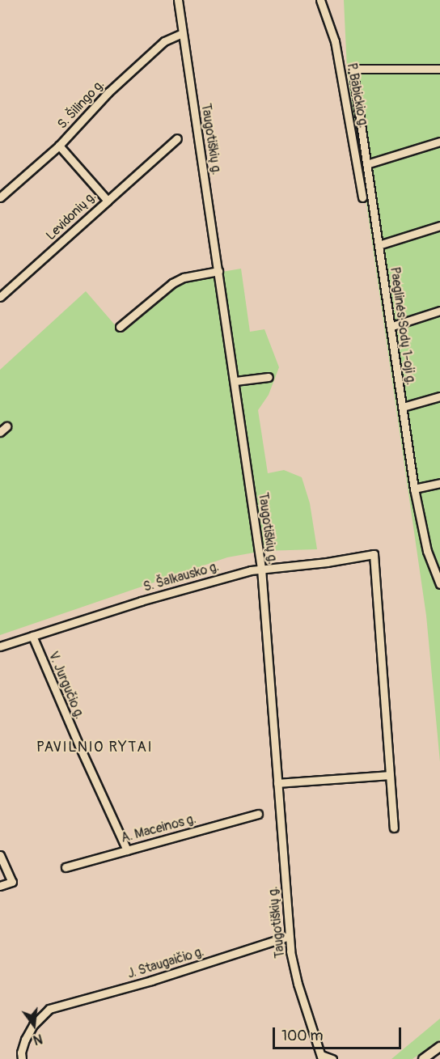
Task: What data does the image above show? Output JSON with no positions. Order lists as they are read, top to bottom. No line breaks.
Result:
{"streets":{"street":["P. Babickio g.","S. Šilingo g.","Taugotiškių g.","Levidonių g.","Paeglinės Sodų 1-oji g.","S. Šalkausko g.","V. Jurgučio g.","A. Maceinos g.","J. Staugaičio g."]},"crossings":[["S. Šilingo g.","Taugotiškių g."],["S. Šilingo g.","Levidonių g."],["Taugotiškių g.","S. Šalkausko g."],["Taugotiškių g.","J. Staugaičio g."],["S. Šalkausko g.","V. Jurgučio g."],["V. Jurgučio g.","A. Maceinos g."]],"districts":["PAVILNIO RYTAI"],"scale_bar":"100 m","north":"bottom"}
